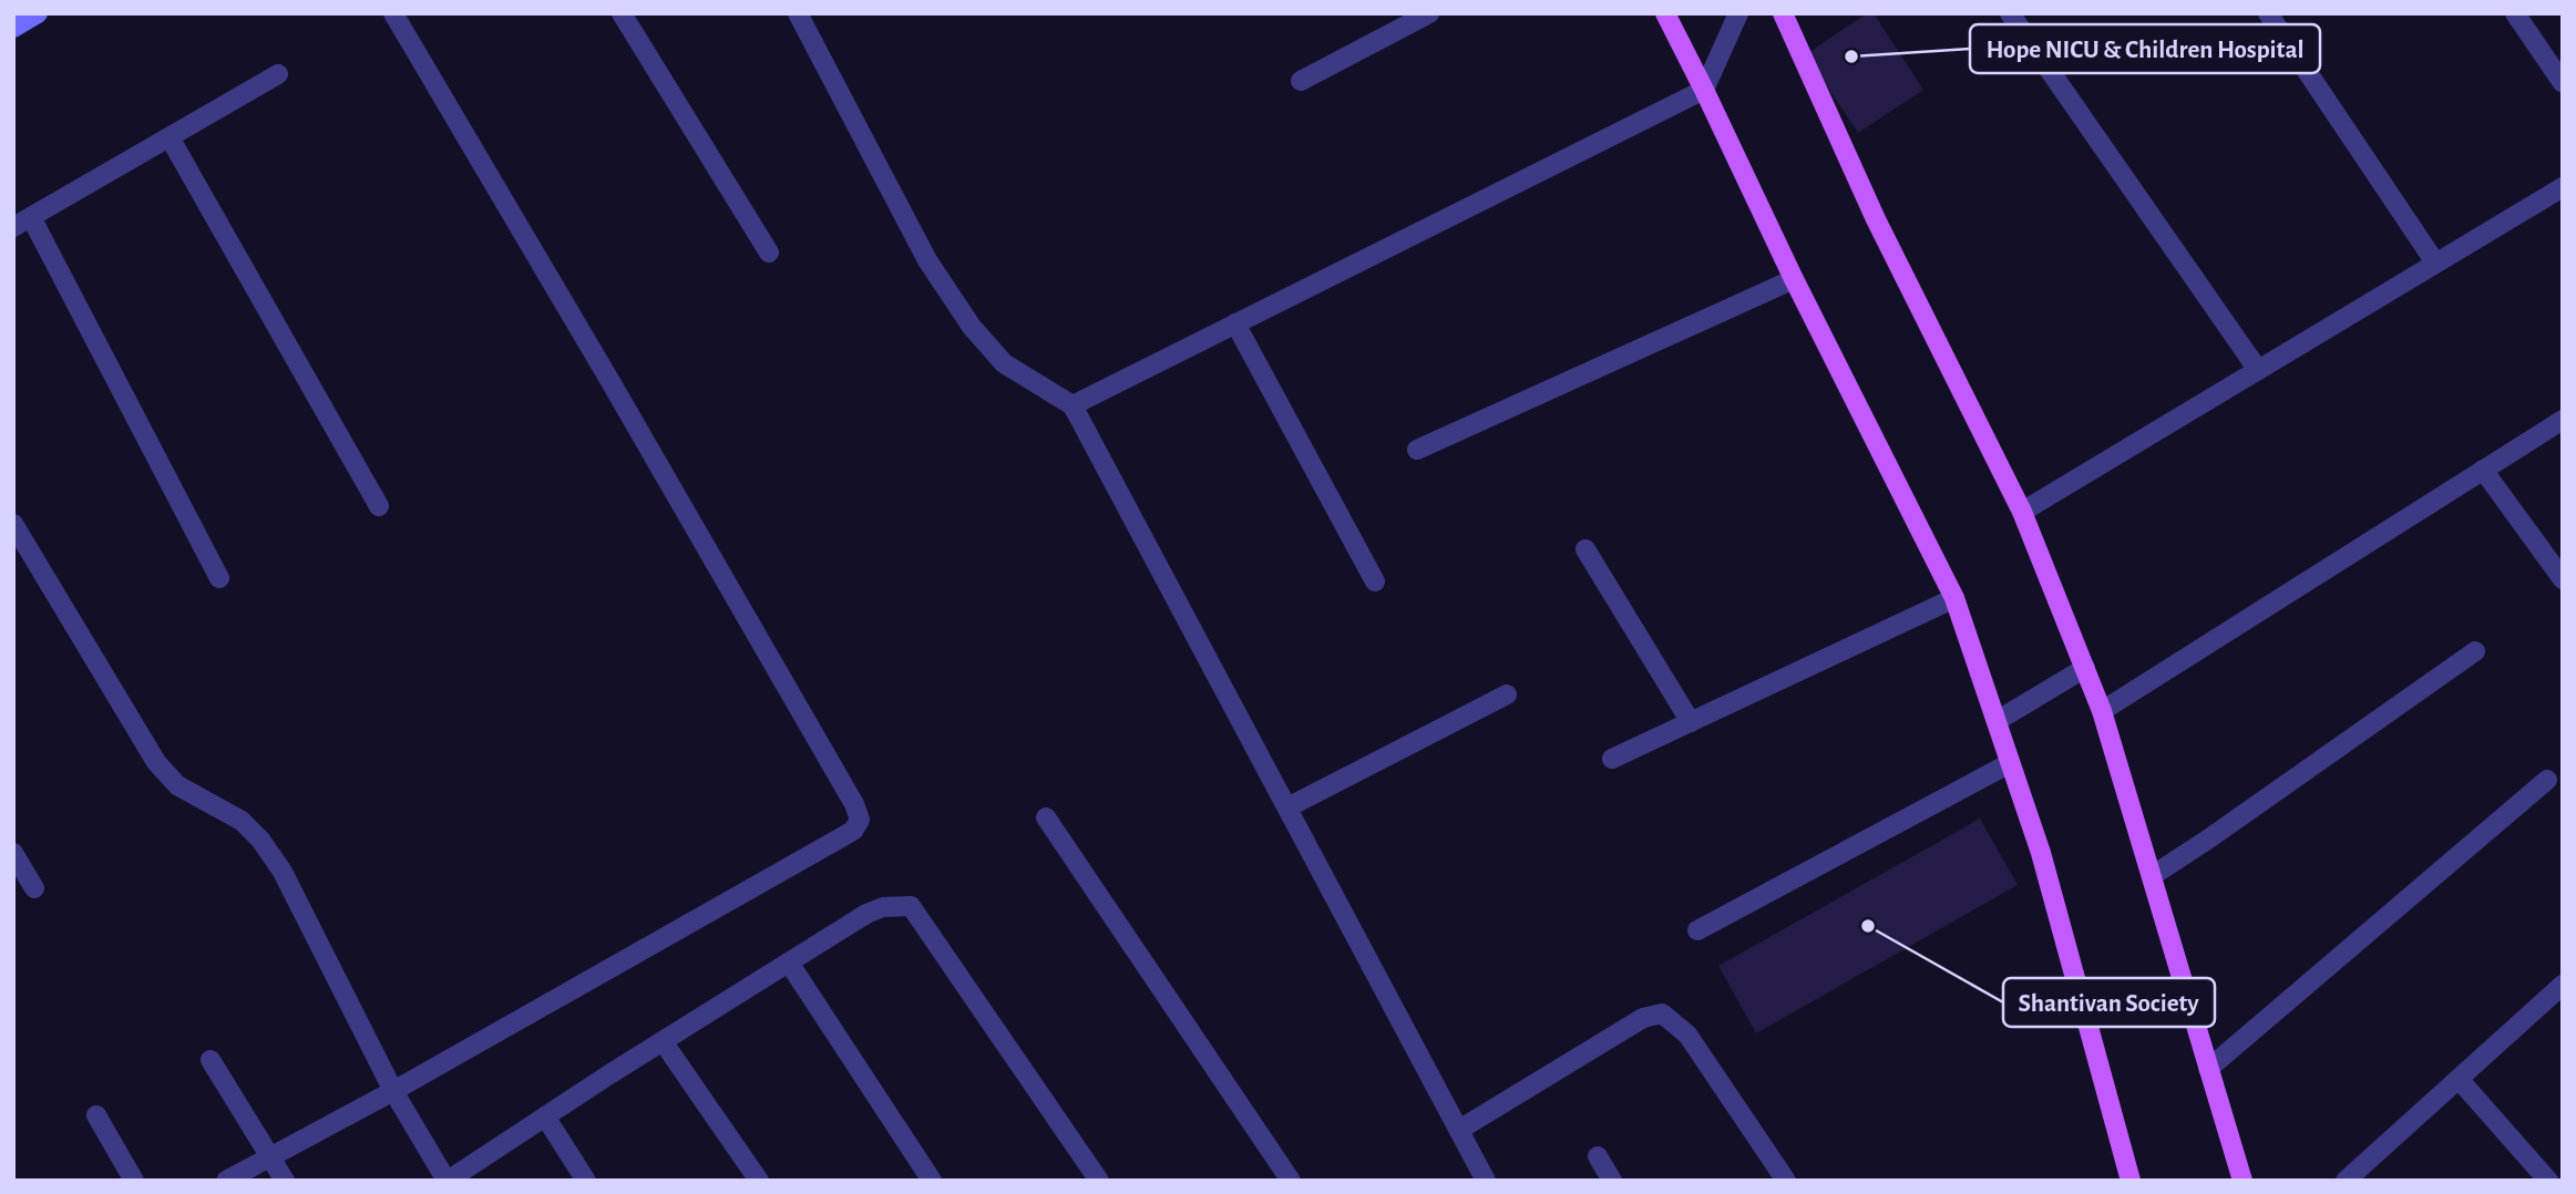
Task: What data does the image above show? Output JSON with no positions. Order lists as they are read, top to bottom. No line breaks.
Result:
{"places":["Hope NICU & Children Hospital","Shantivan Society"]}
